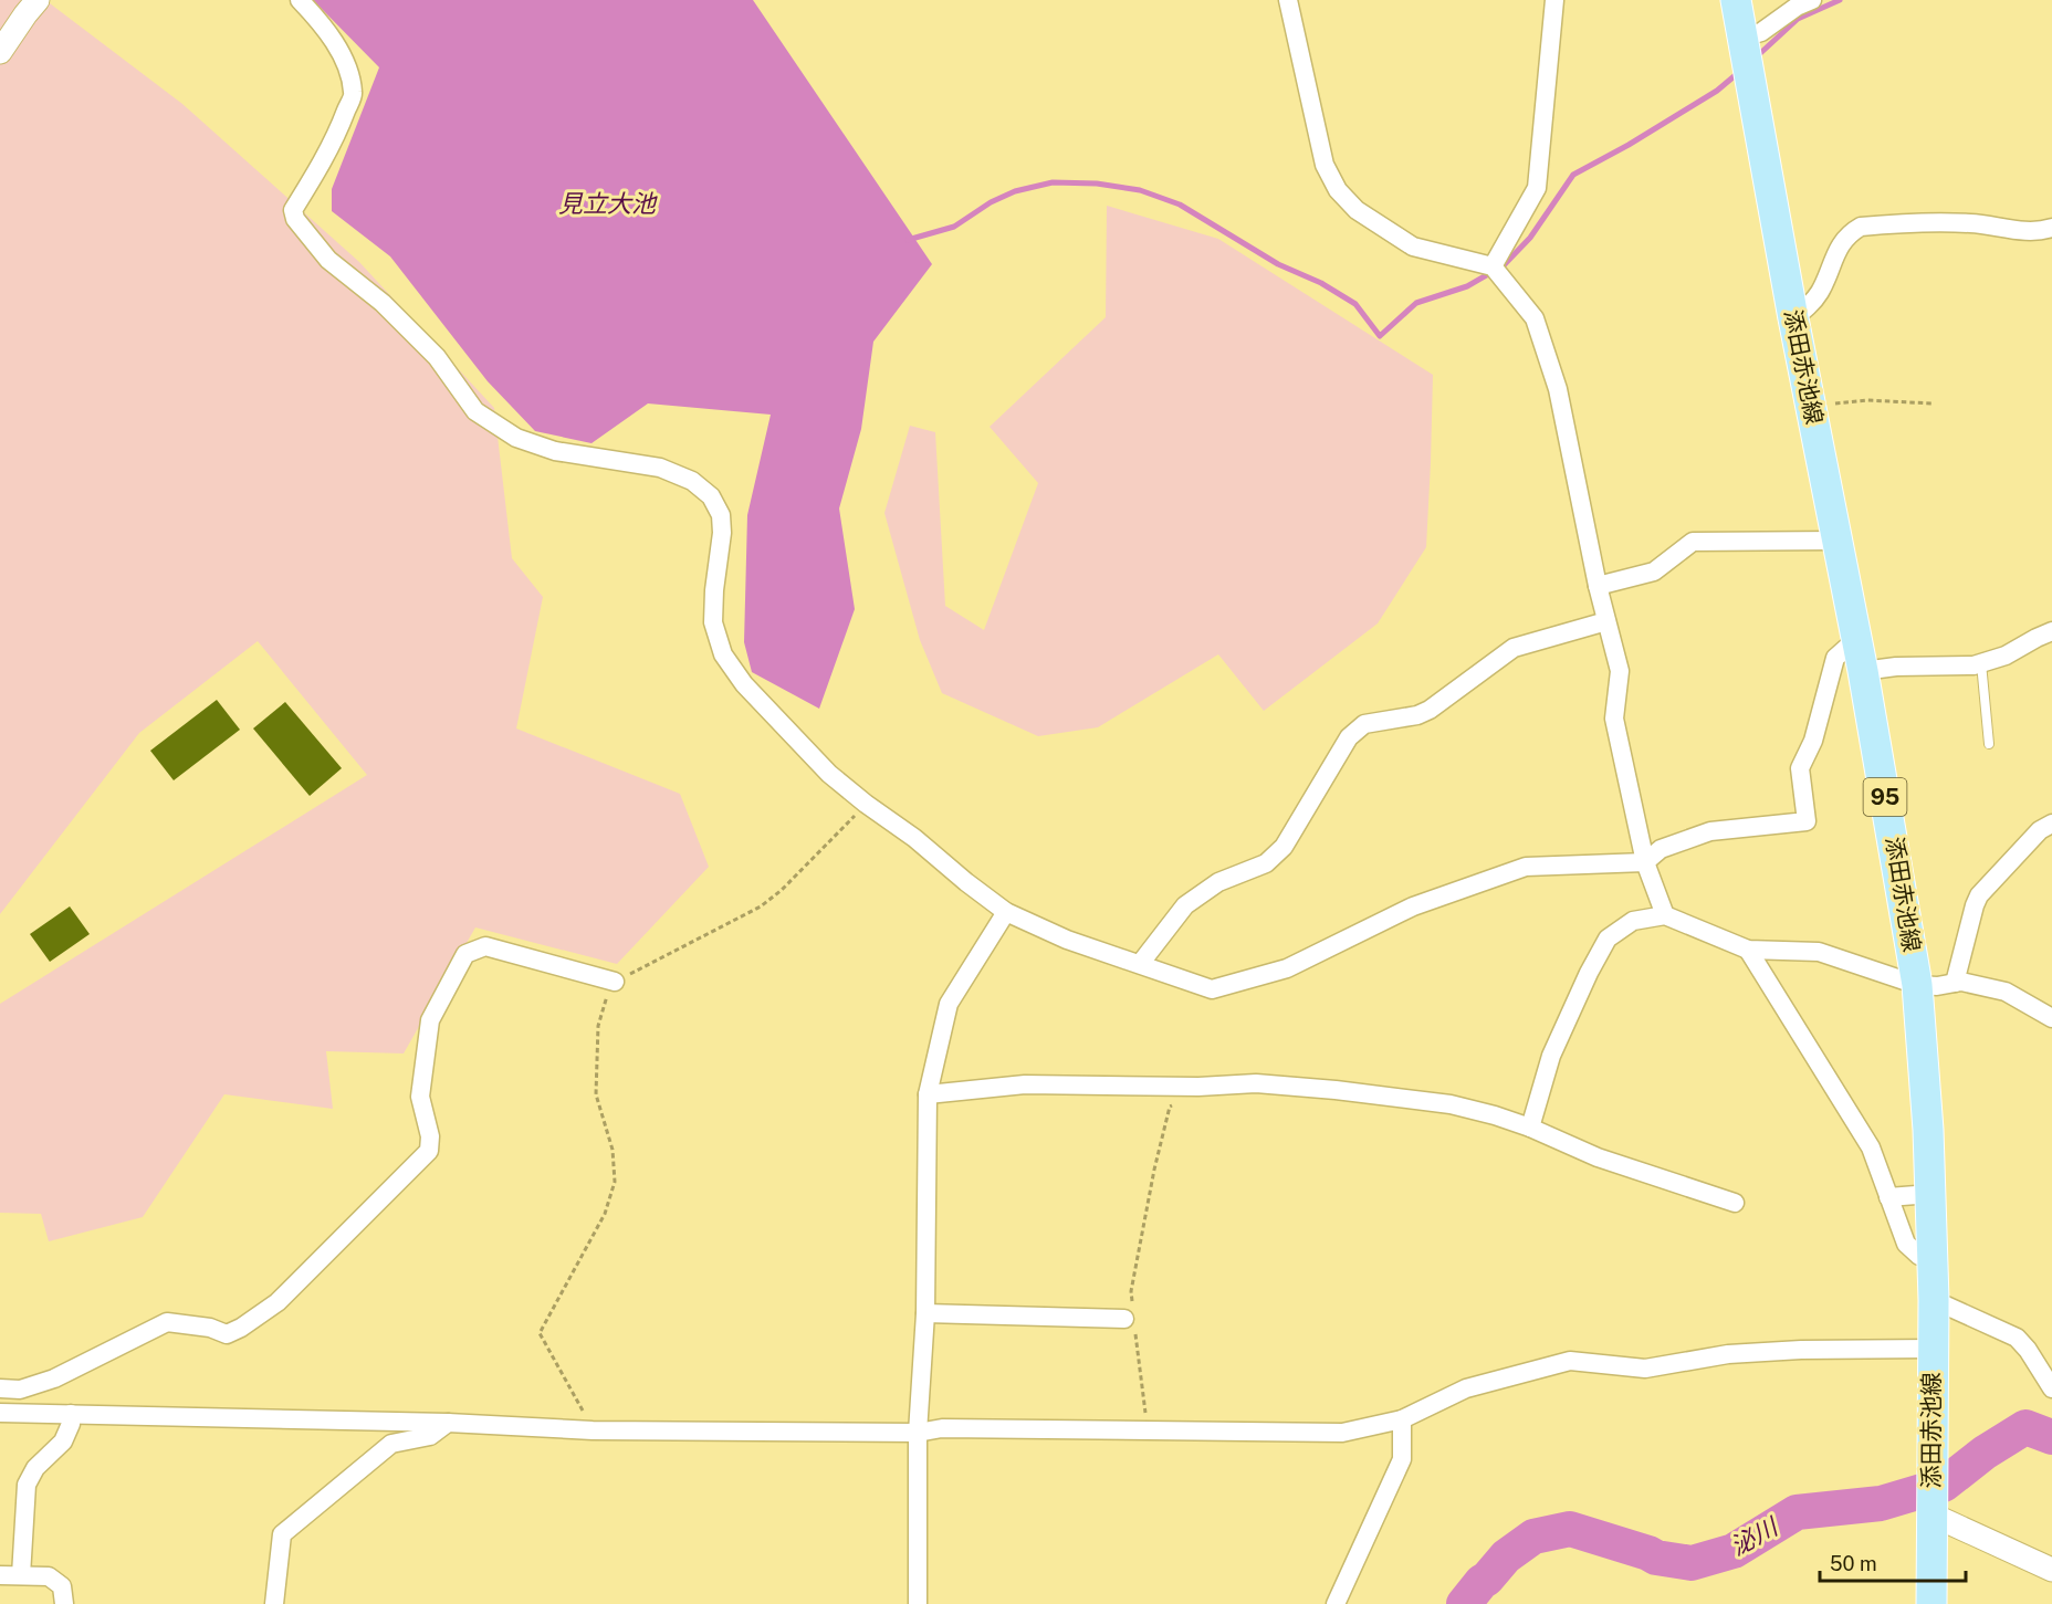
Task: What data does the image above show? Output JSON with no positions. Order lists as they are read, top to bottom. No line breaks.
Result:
{"streets":{"main road":["添田赤池線","95"]},"water":["見立大池","泌川"],"scale_bar":"50 m"}
